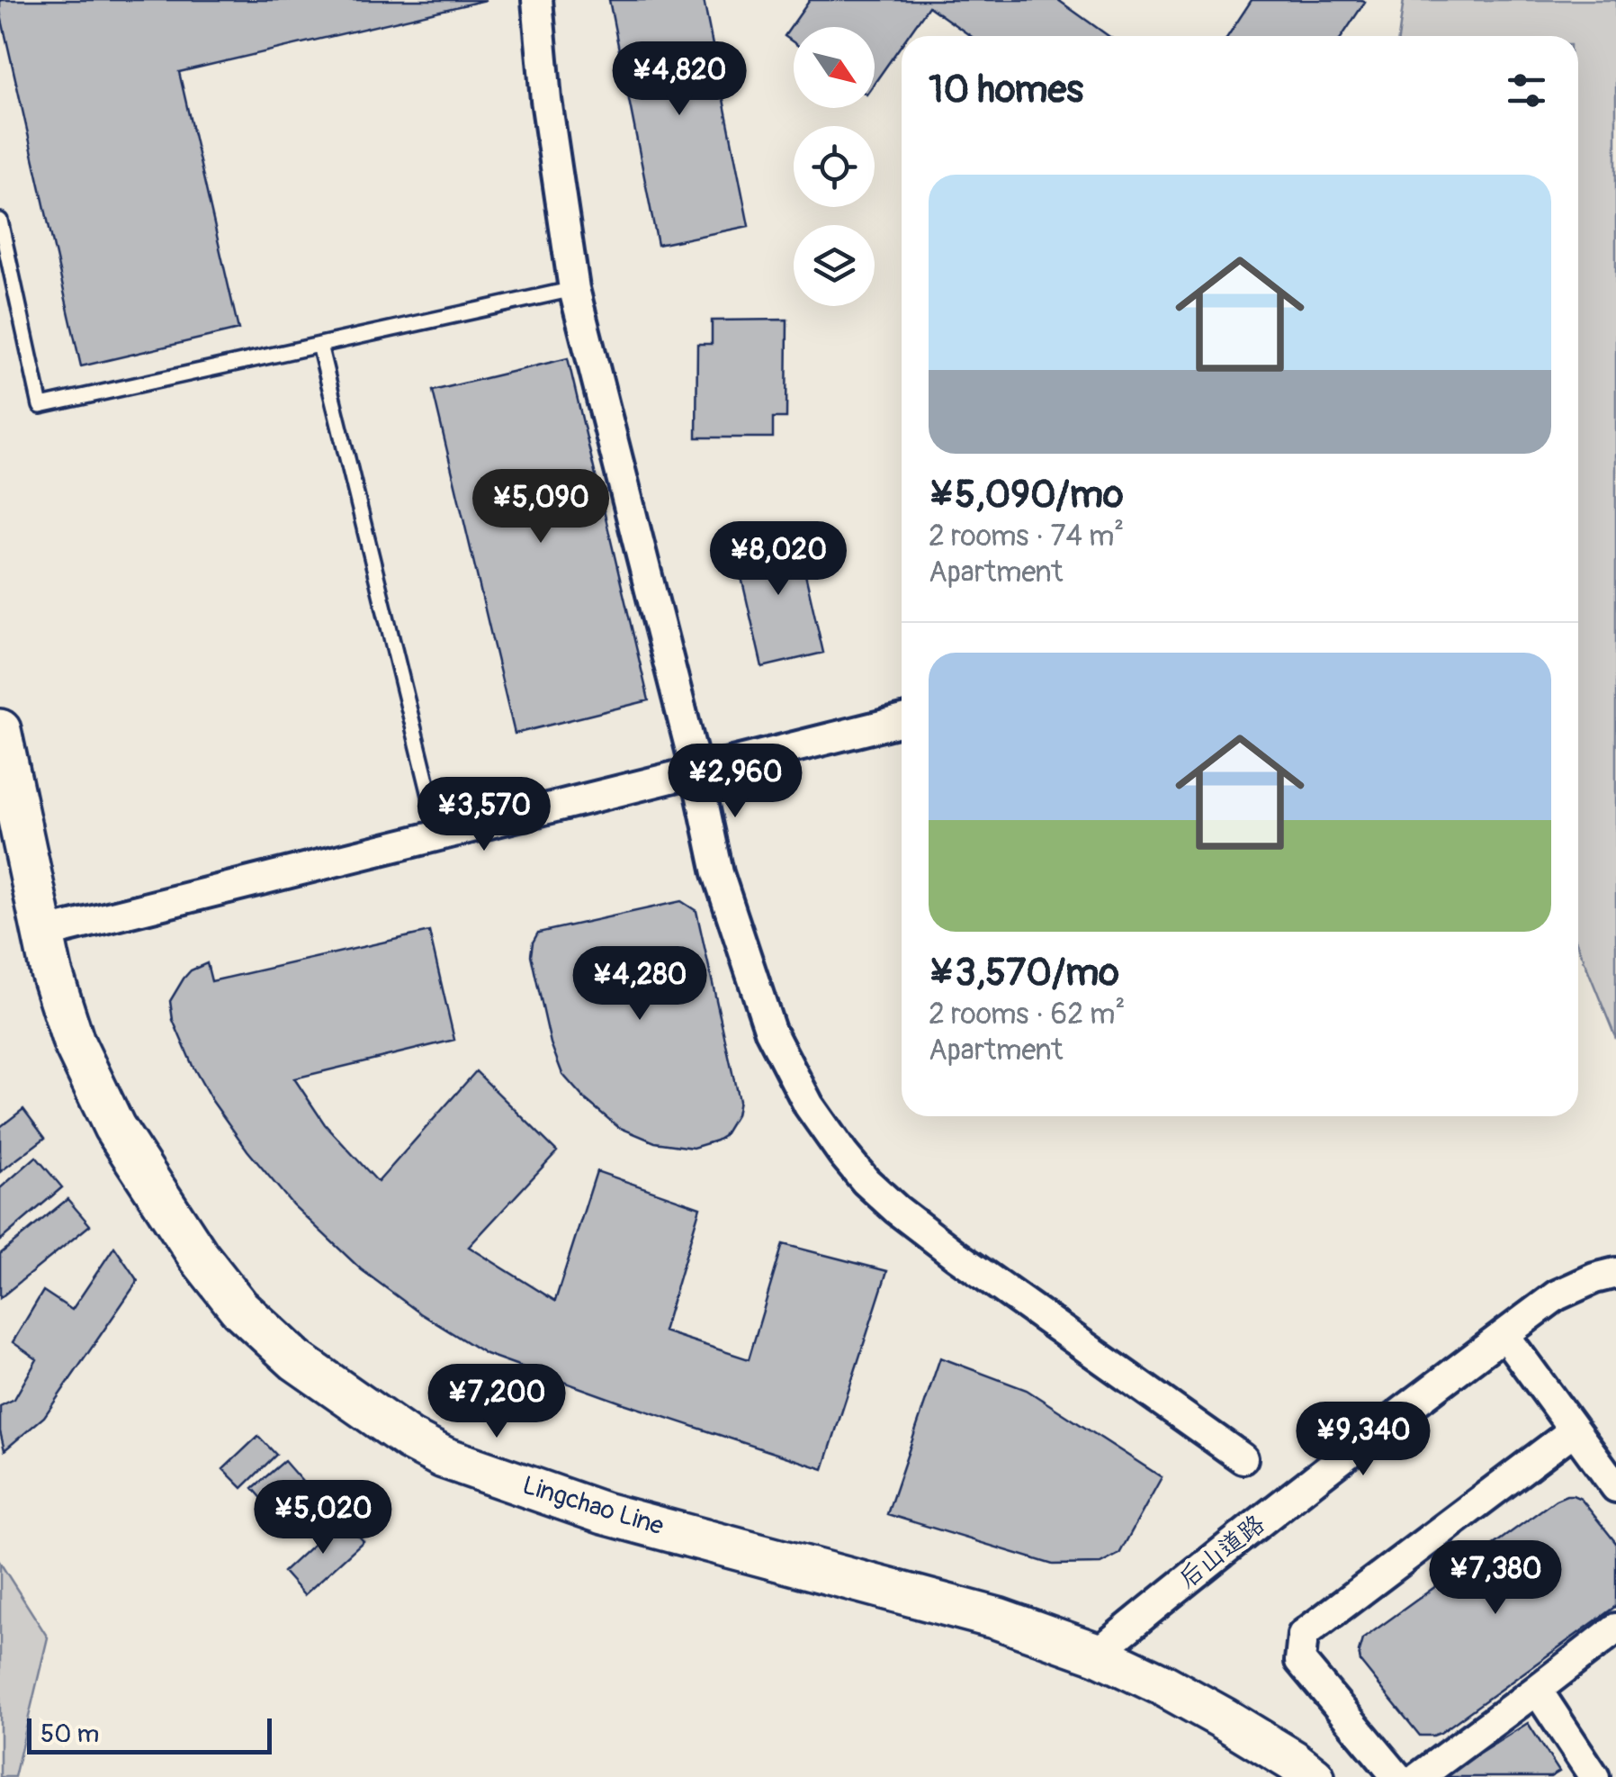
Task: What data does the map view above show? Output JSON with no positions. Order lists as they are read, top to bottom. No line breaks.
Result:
{"streets":{"main road":["Lingchao Line"],"street":["后山道路"]},"crossings":[["Lingchao Line","后山道路"]],"scale_bar":"50 m","north":"bottom right","page":{"heading":"10 homes","price":["¥4,820","¥5,090","¥8,020","¥2,960","¥3,570","¥4,280","¥7,200","¥9,340","¥5,020","¥7,380"],"list":[{"name":"¥5,090/mo","note":"2 rooms · 74 m² · Apartment"},{"name":"¥3,570/mo","note":"2 rooms · 62 m² · Apartment"}],"scale":"50 m"}}
